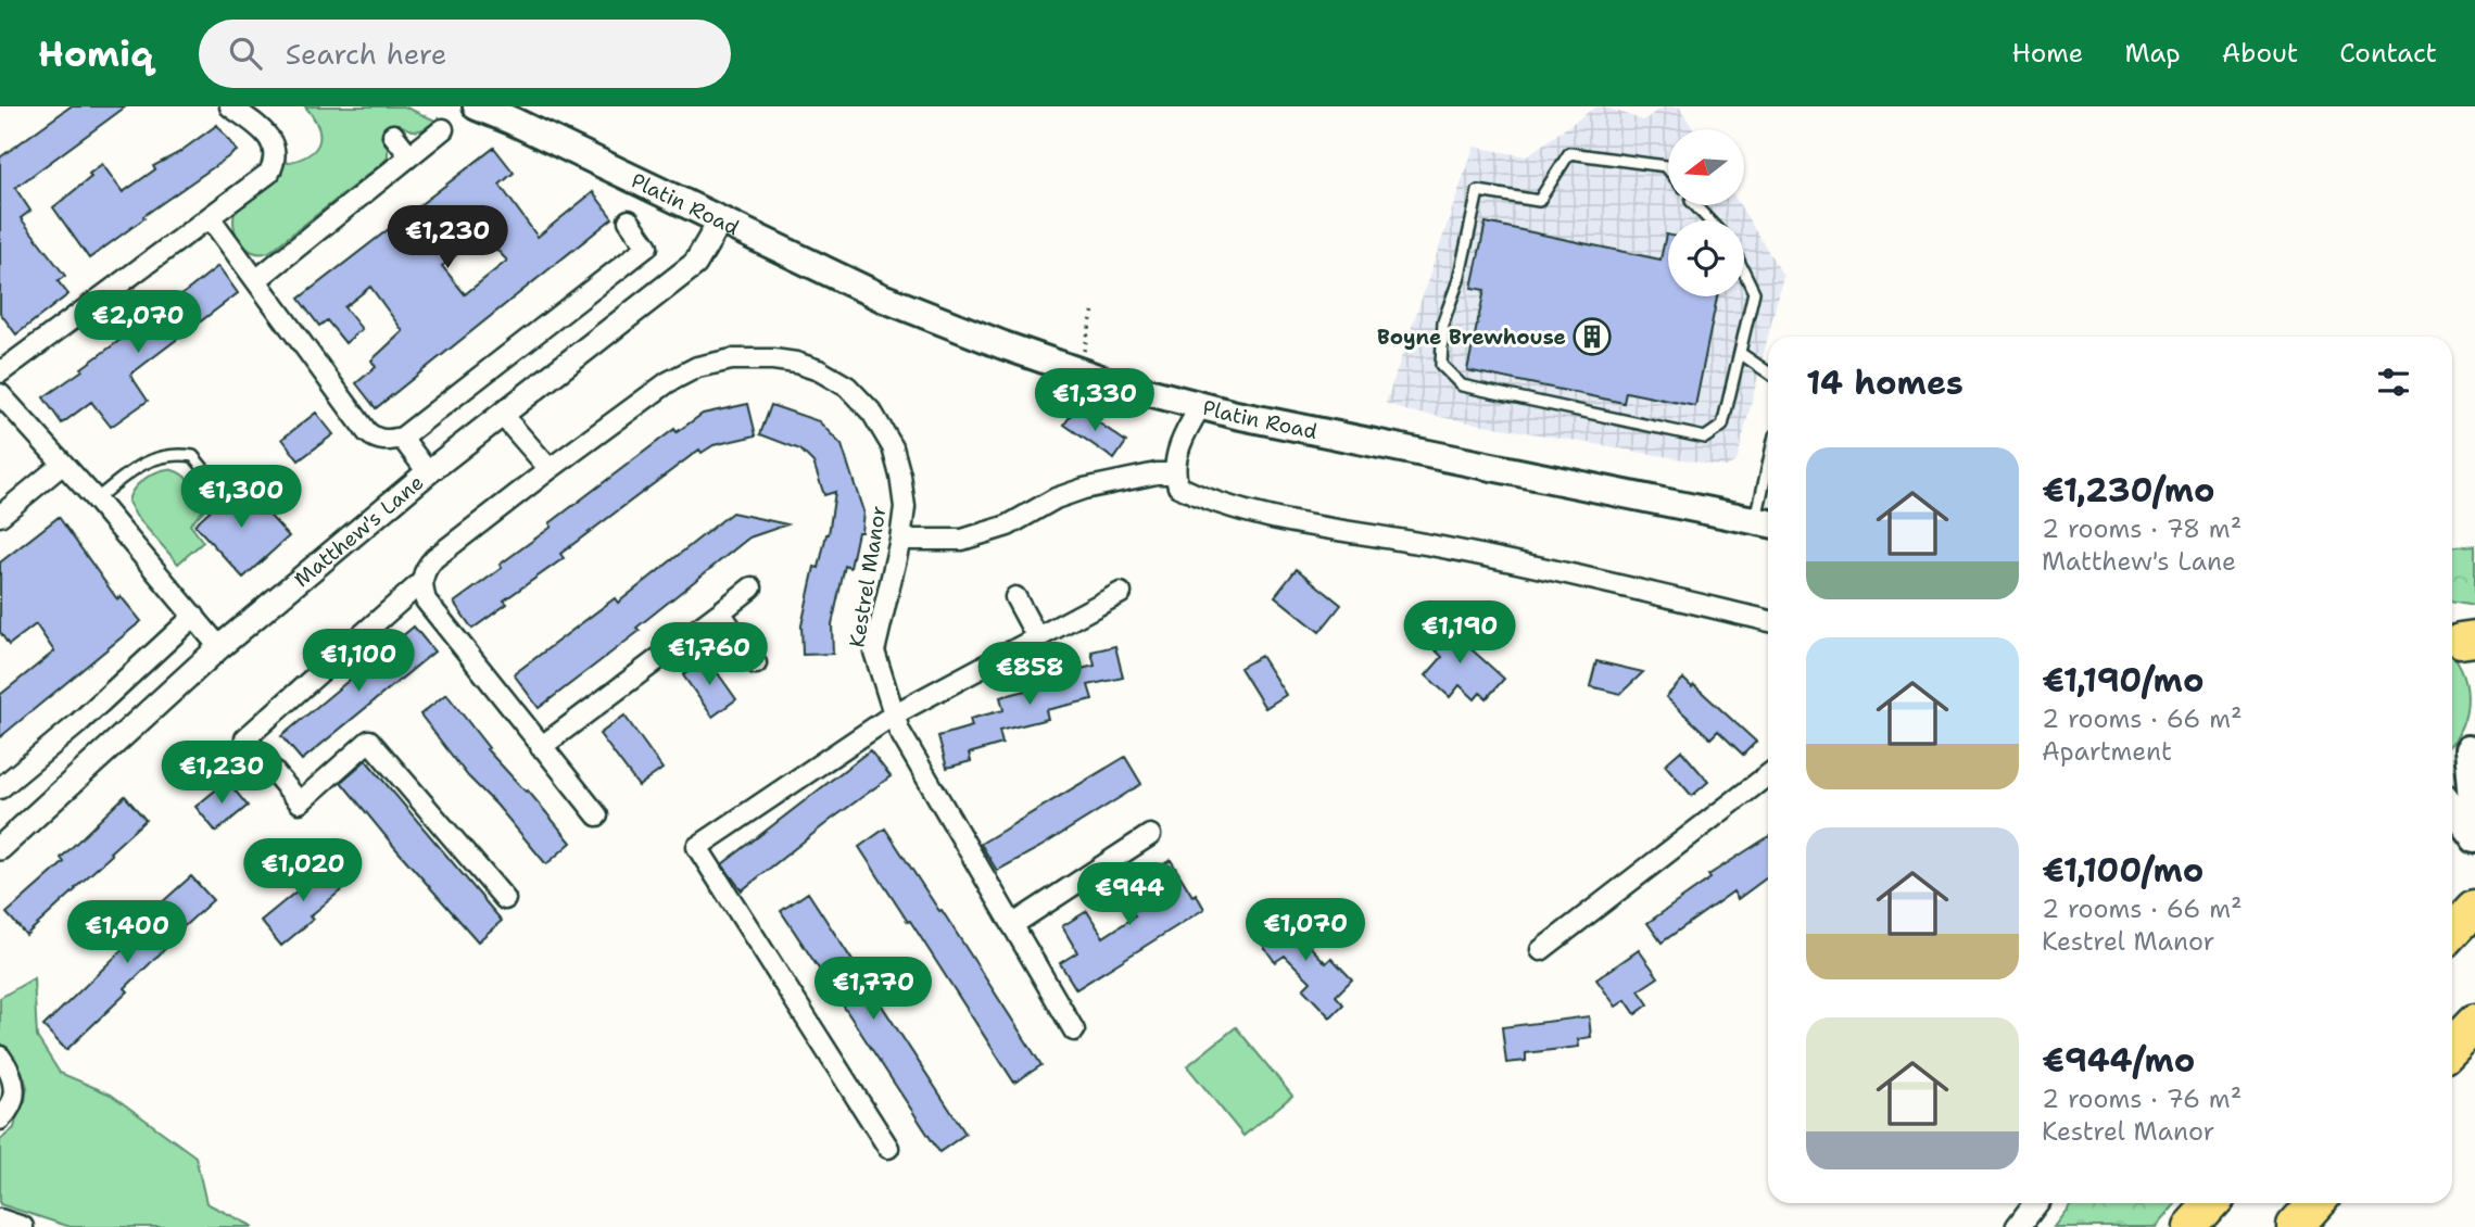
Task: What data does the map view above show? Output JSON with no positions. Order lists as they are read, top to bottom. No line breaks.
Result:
{"streets":{"main road":["Platin Road"],"street":["Matthew's Lane","Kestrel Manor"]},"crossings":[["Platin Road","Matthew's Lane"]],"places":{"building":["Boyne Brewhouse"]},"north":"left","page":{"header":"Homiq","search":"Search here","nav":["Home","Map","About","Contact"],"price":["€1,230","€2,070","€1,330","€1,300","€1,190","€1,760","€1,100","€858","€1,230","€1,020","€944","€1,070","€1,400","€1,770"],"heading":"14 homes","list":[{"name":"€1,230/mo","note":"2 rooms · 78 m² · Matthew's Lane"},{"name":"€1,190/mo","note":"2 rooms · 66 m² · Apartment"},{"name":"€1,100/mo","note":"2 rooms · 66 m² · Kestrel Manor"},{"name":"€944/mo","note":"2 rooms · 76 m² · Kestrel Manor"}]}}
